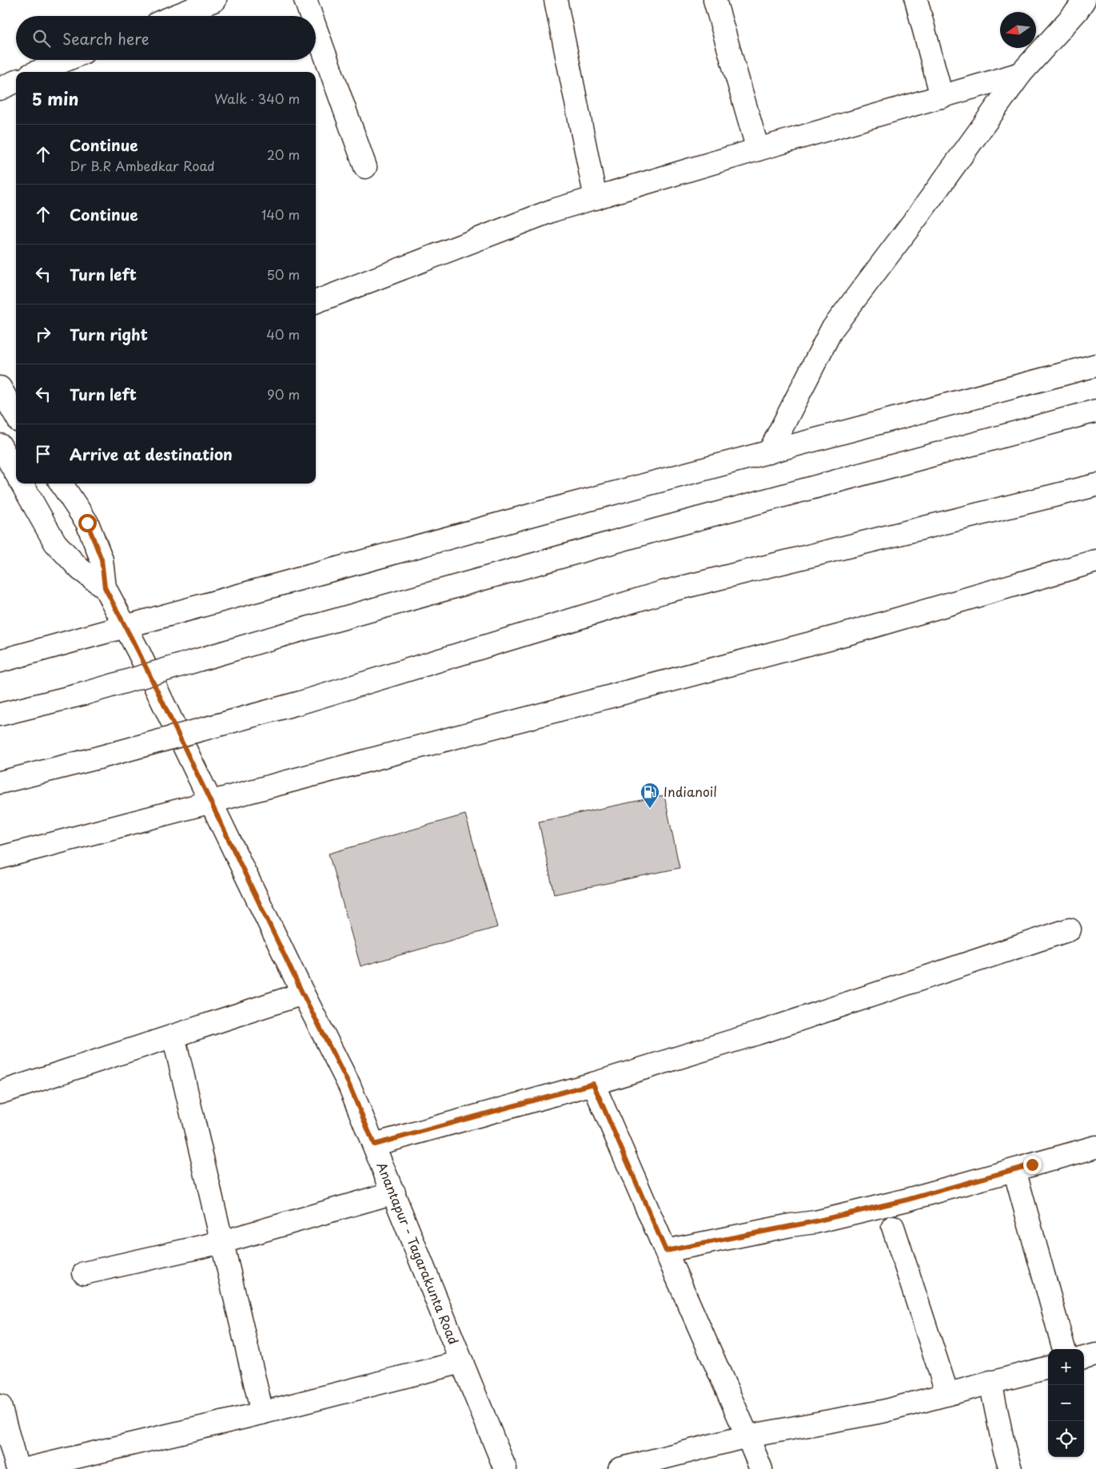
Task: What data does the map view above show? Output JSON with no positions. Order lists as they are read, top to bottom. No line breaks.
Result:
{"streets":{"main road":["Anantapur - Tagarakunta Road"]},"places":{"fuel station":["Indianoil"]},"north":"left","page":{"search":"Search here","heading":["5 min","Walk · 340 m"],"list":[["Continue","Dr B.R Ambedkar Road","20 m"],["Continue","140 m"],["Turn left","50 m"],["Turn right","40 m"],["Turn left","90 m"],"Arrive at destination"],"map_buttons":["+","−"]}}
